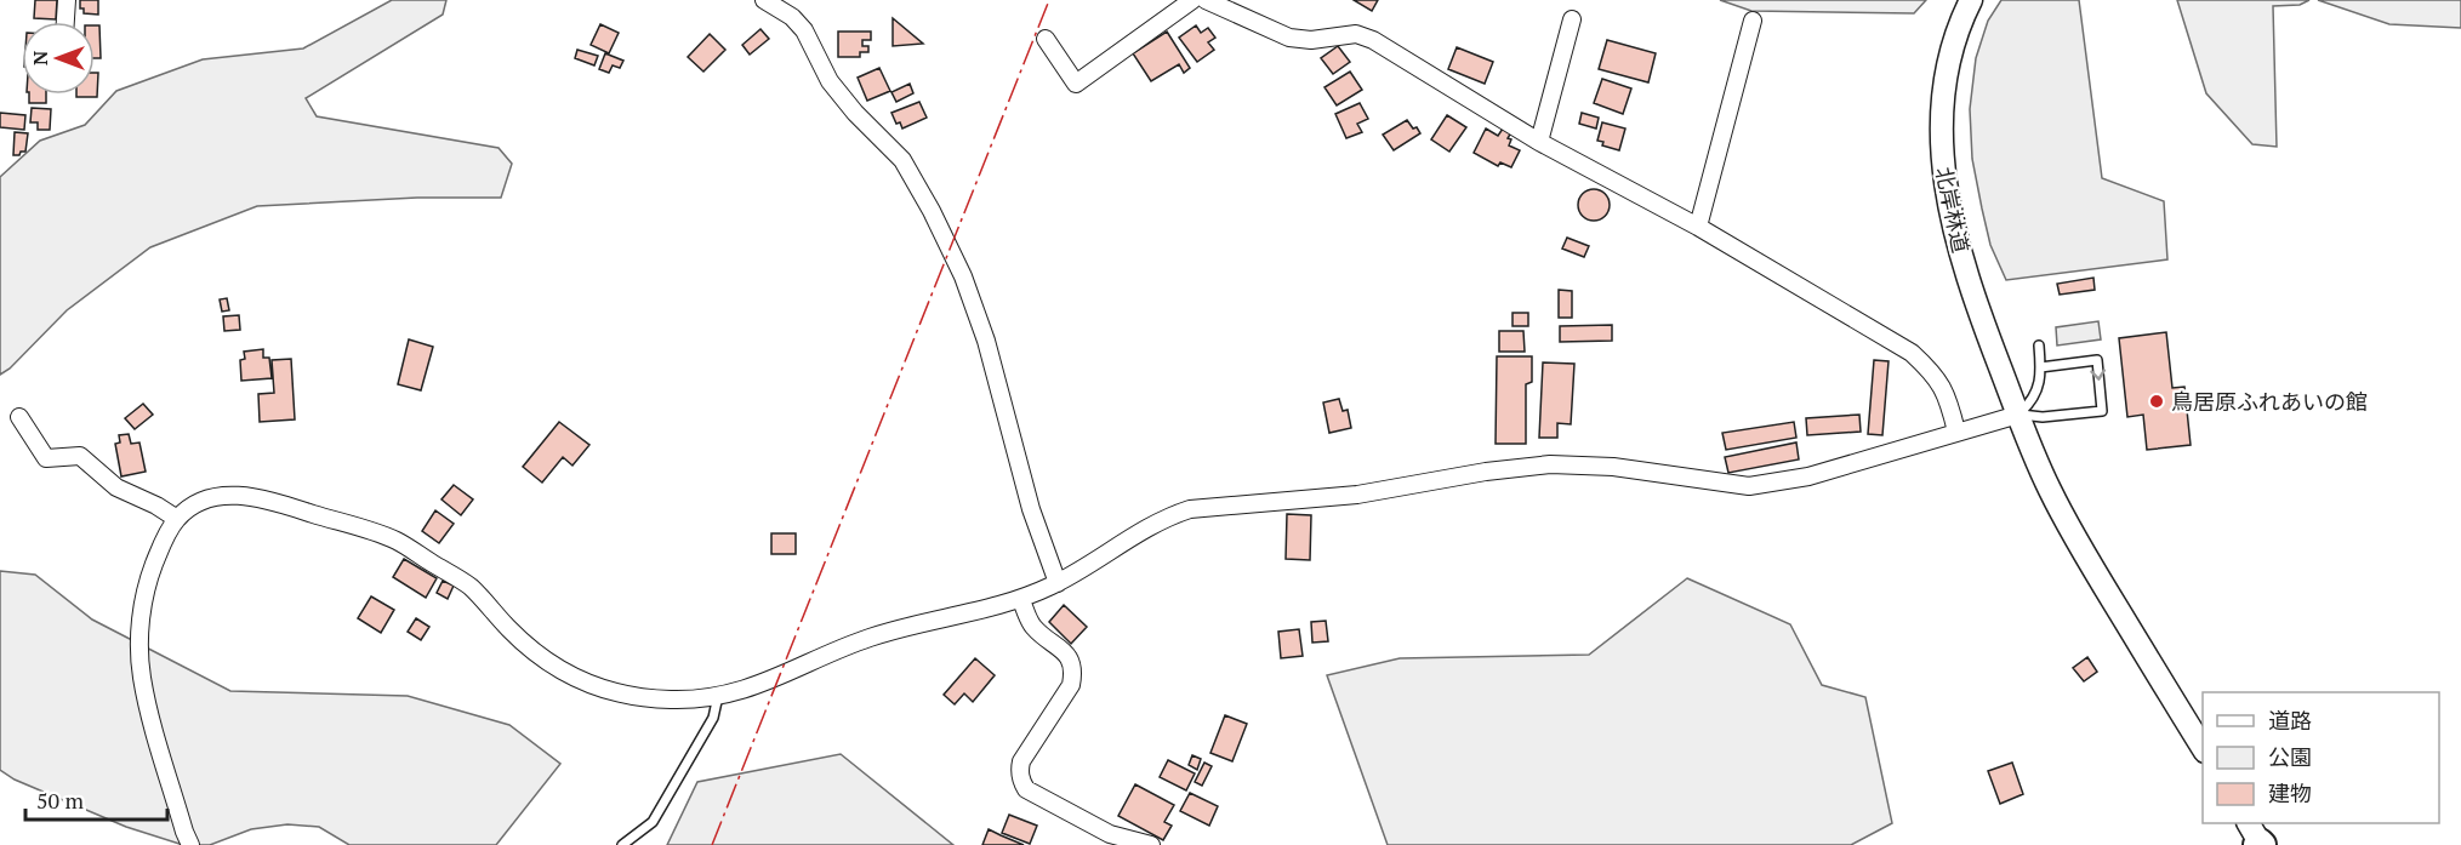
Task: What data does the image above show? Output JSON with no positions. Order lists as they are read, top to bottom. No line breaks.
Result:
{"streets":{"street":["北岸林道"]},"places":["鳥居原ふれあいの館"],"legend":["道路","公園","建物"],"scale_bar":"50 m","north":"left"}
